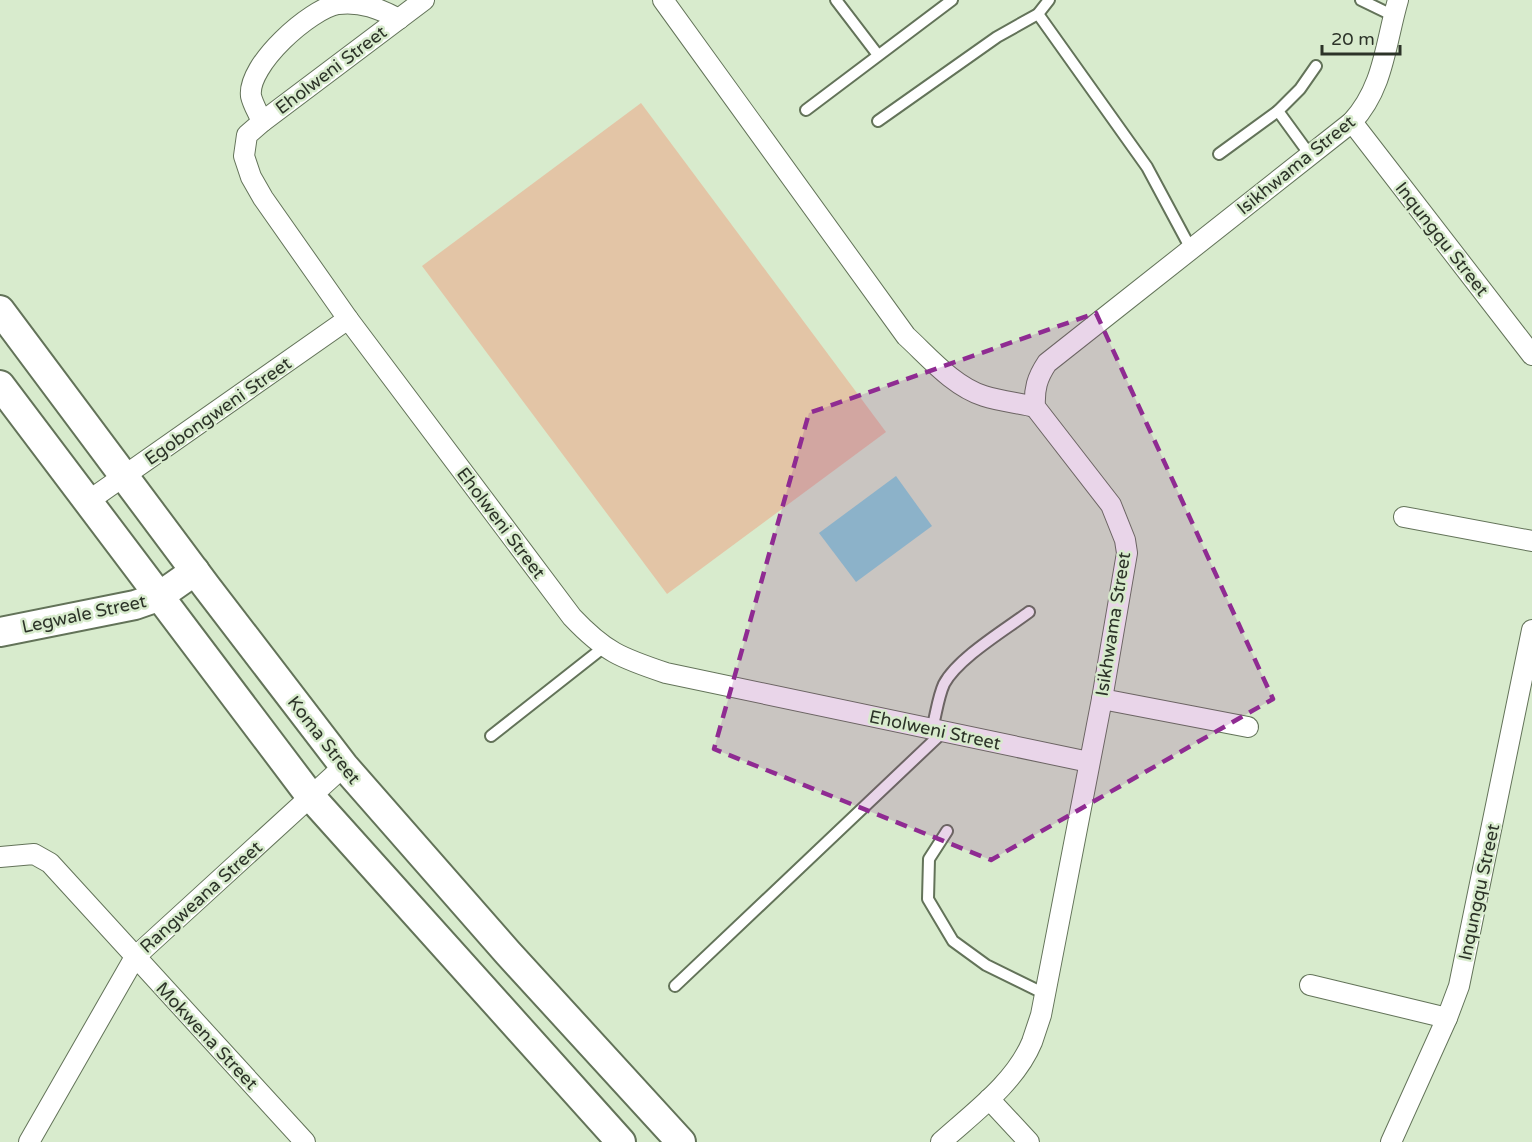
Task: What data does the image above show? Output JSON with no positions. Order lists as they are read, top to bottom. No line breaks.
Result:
{"streets":{"main road":["Legwale Street","Koma Street"],"street":["Eholweni Street","Isikhwama Street","Inqungqu Street","Egobongweni Street","Rangweana Street","Mokwena Street"]},"crossings":[["Eholweni Street","Isikhwama Street"],["Eholweni Street","Egobongweni Street"],["Isikhwama Street","Inqungqu Street"],["Egobongweni Street","Koma Street"],["Legwale Street","Koma Street"],["Koma Street","Rangweana Street"],["Rangweana Street","Mokwena Street"]],"scale_bar":"20 m"}
